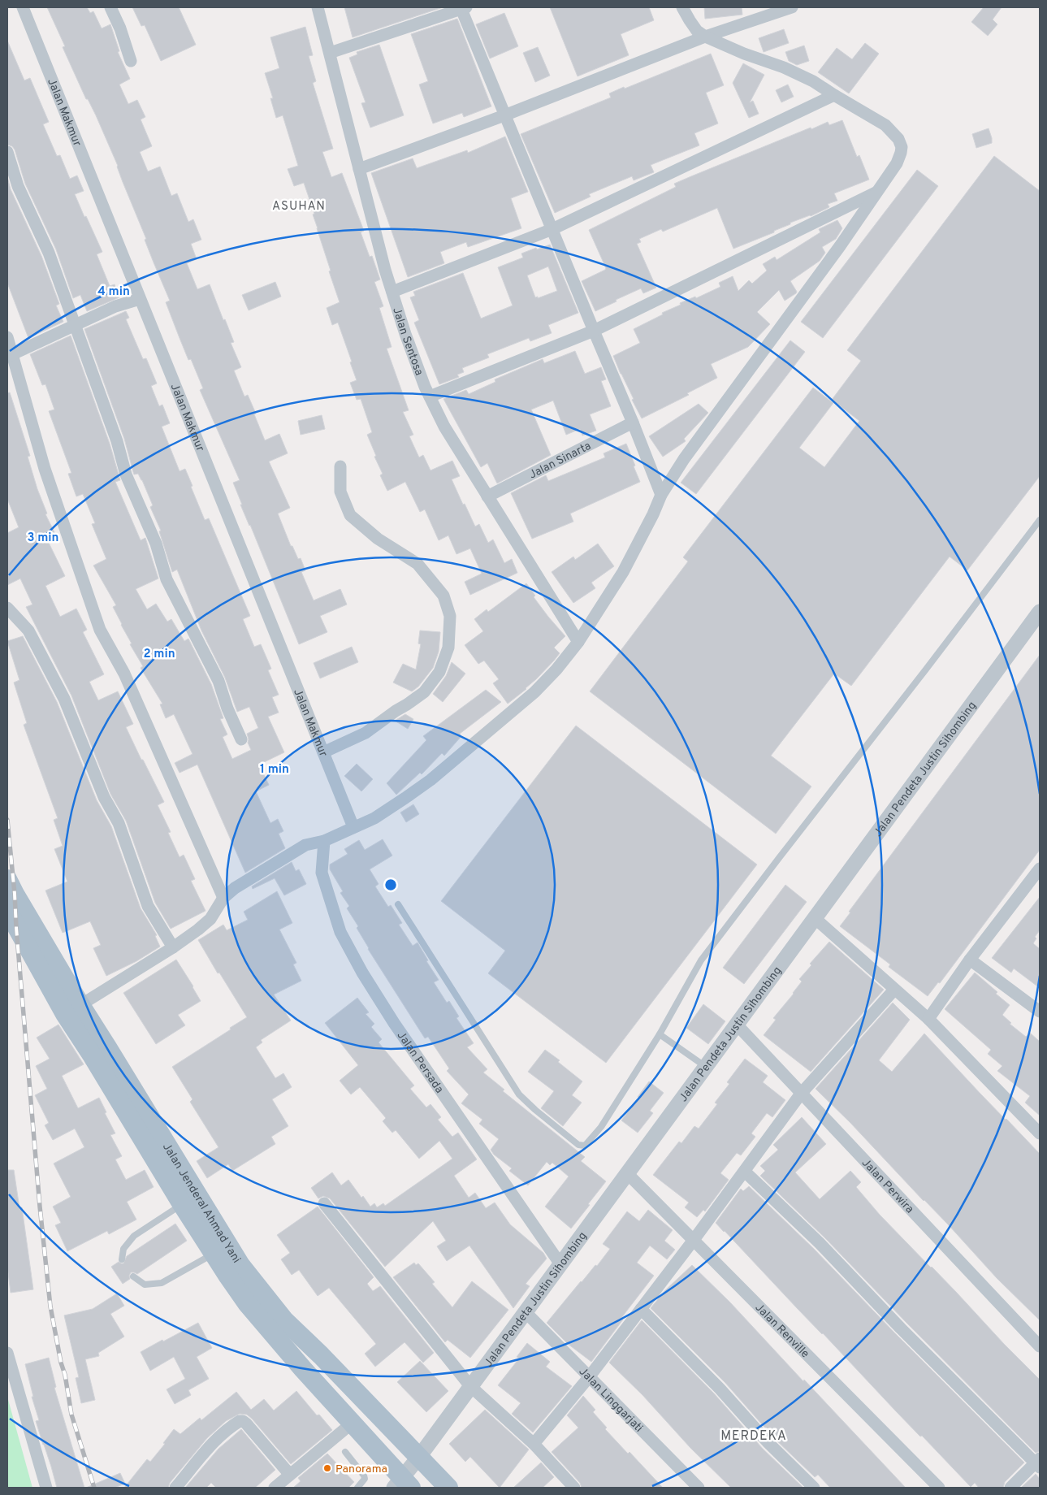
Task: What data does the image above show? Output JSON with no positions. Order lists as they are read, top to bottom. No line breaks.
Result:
{"streets":{"main road":["Jalan Jenderal Ahmad Yani"],"street":["Jalan Makmur","Jalan Sentosa","Jalan Sinarta","Jalan Pendeta Justin Sihombing","Jalan Persada","Jalan Perwira","Jalan Renville","Jalan Linggarjati"]},"crossings":[["Jalan Sentosa","Jalan Sinarta"],["Jalan Pendeta Justin Sihombing","Jalan Persada"],["Jalan Pendeta Justin Sihombing","Jalan Perwira"],["Jalan Pendeta Justin Sihombing","Jalan Jenderal Ahmad Yani"],["Jalan Pendeta Justin Sihombing","Jalan Renville"],["Jalan Pendeta Justin Sihombing","Jalan Linggarjati"]],"districts":["ASUHAN","MERDEKA"],"places":["Panorama"],"rings":["4 min","3 min","2 min","1 min"]}
